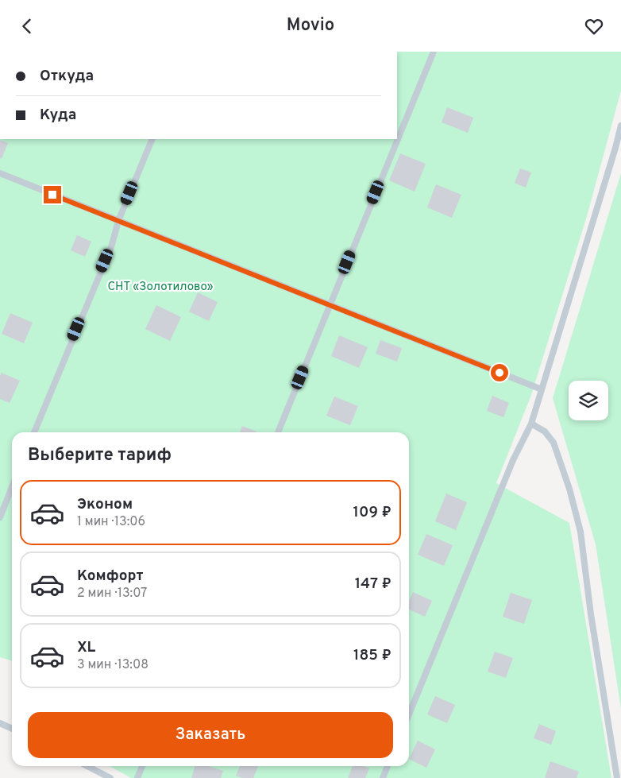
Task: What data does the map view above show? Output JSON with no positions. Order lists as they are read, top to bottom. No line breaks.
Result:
{"parks":["СНТ «Золотилово»"],"page":{"header":"Movio","banner":["Откуда","Куда"],"heading":"Выберите тариф","list":[{"name":"Эконом","note":"1 мин · 13:06","value":"109 ₽"},{"name":"Комфорт","note":"2 мин · 13:07","value":"147 ₽"},{"name":"XL","note":"3 мин · 13:08","value":"185 ₽"}],"buttons":"Заказать"}}
